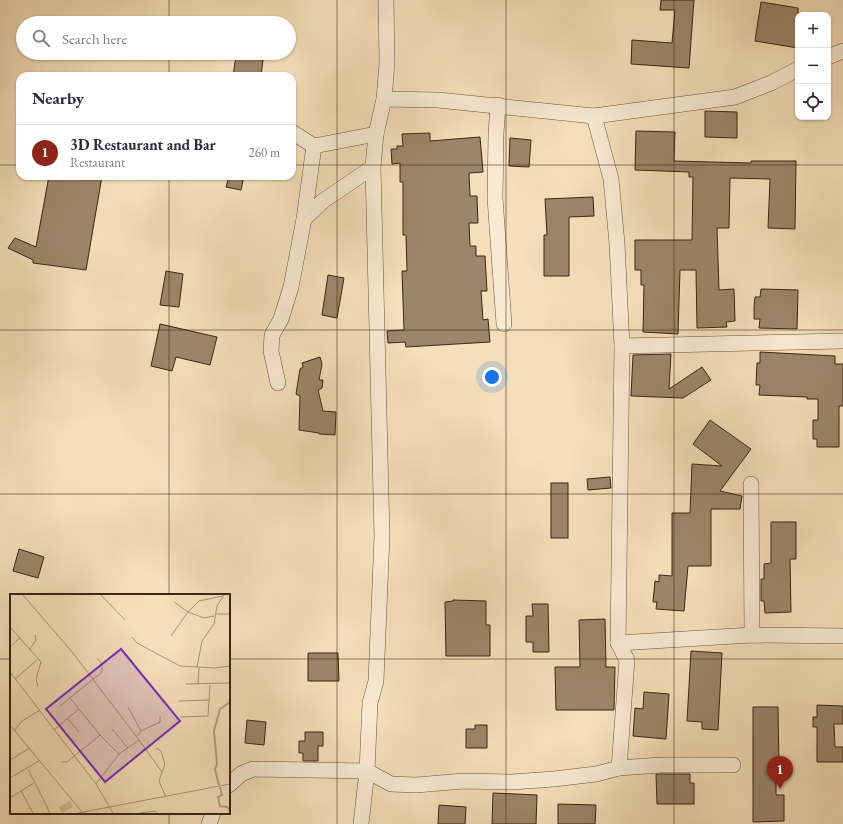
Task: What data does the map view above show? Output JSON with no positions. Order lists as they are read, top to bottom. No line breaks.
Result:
{"page":{"map_buttons":["+","−"],"search":"Search here","heading":"Nearby","list":[{"mark":"1","name":"3D Restaurant and Bar","note":"Restaurant","value":"260 m"}],"pins":"1"}}
